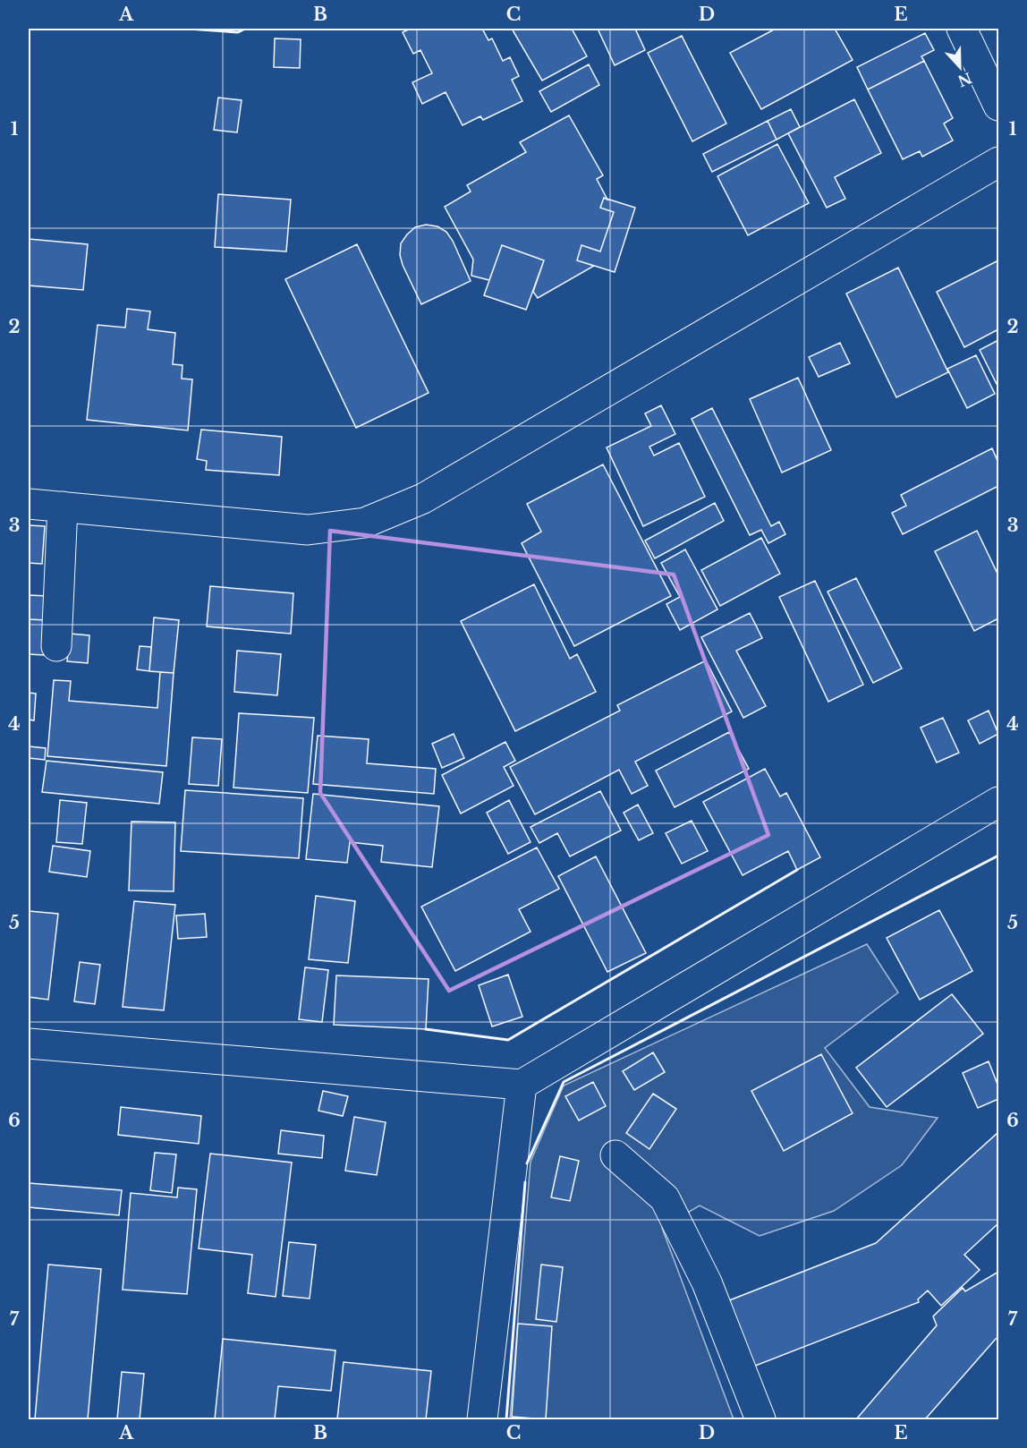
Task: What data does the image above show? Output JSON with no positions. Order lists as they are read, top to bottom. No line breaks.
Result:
{"north":"bottom","grid":{"columns":["A","B","C","D","E"],"rows":["1","2","3","4","5","6","7"]}}
